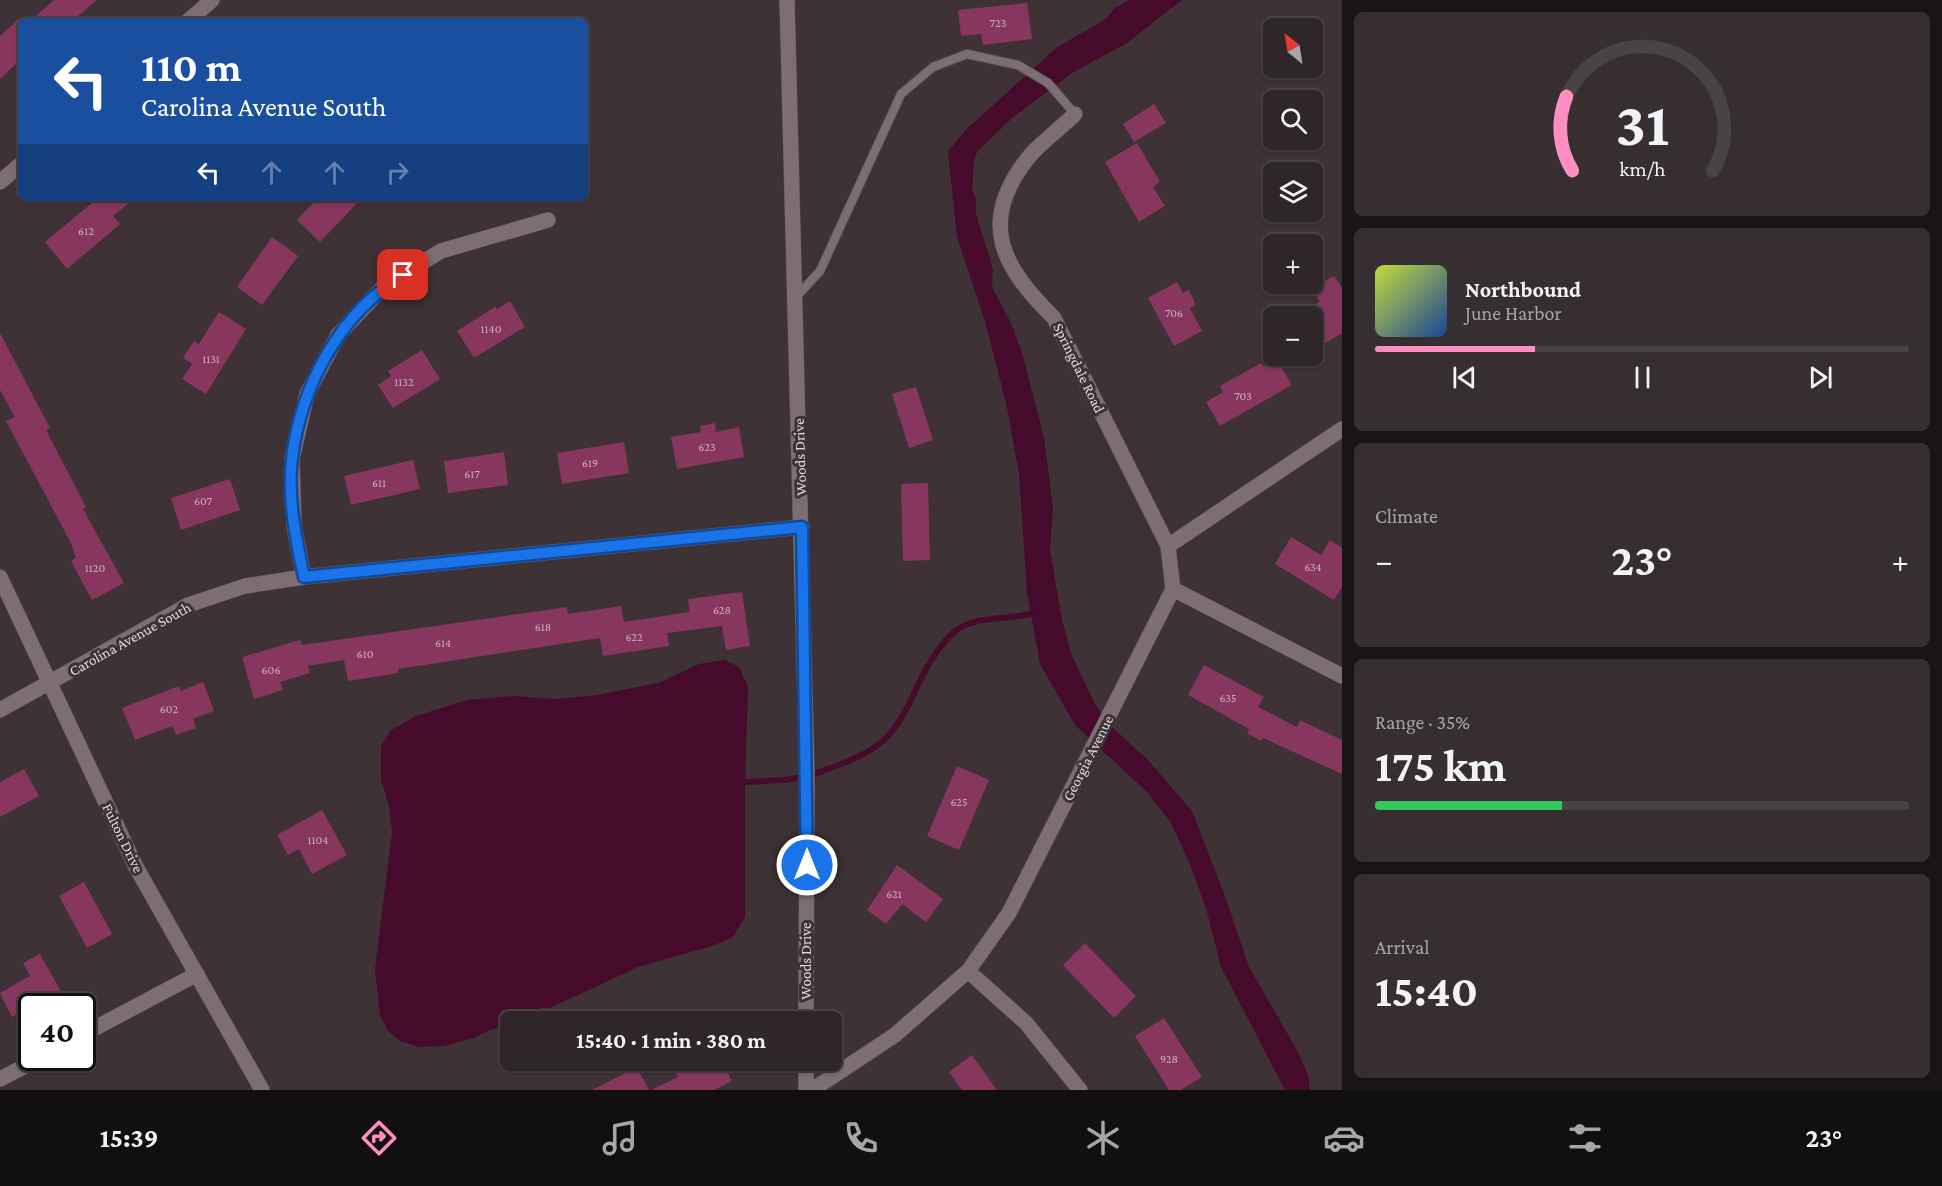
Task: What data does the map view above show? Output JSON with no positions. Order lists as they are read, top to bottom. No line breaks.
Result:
{"streets":{"street":["Springdale Road","Woods Drive","Carolina Avenue South","Georgia Avenue","Fulton Drive"]},"crossings":[["Woods Drive","Carolina Avenue South"],["Carolina Avenue South","Fulton Drive"]],"house_numbers":["723","612","706","1140","1131","1132","703","623","619","617","611","607","634","1120","628","618","622","614","610","606","635","602","625","1104","621","928"],"north":"top left","page":{"map_buttons":["+","−"],"turn":["110 m","Carolina Avenue South"],"song":["Northbound","June Harbor"],"tile":["Climate",["Range · 35%","175 km"],["Arrival","15:40"]],"heat":["−","23°","+"],"limit":"40","trip":"15:40 · 1 min · 380 m","tabs":["15:39","23°"],"gauge":["31","km/h"]}}
